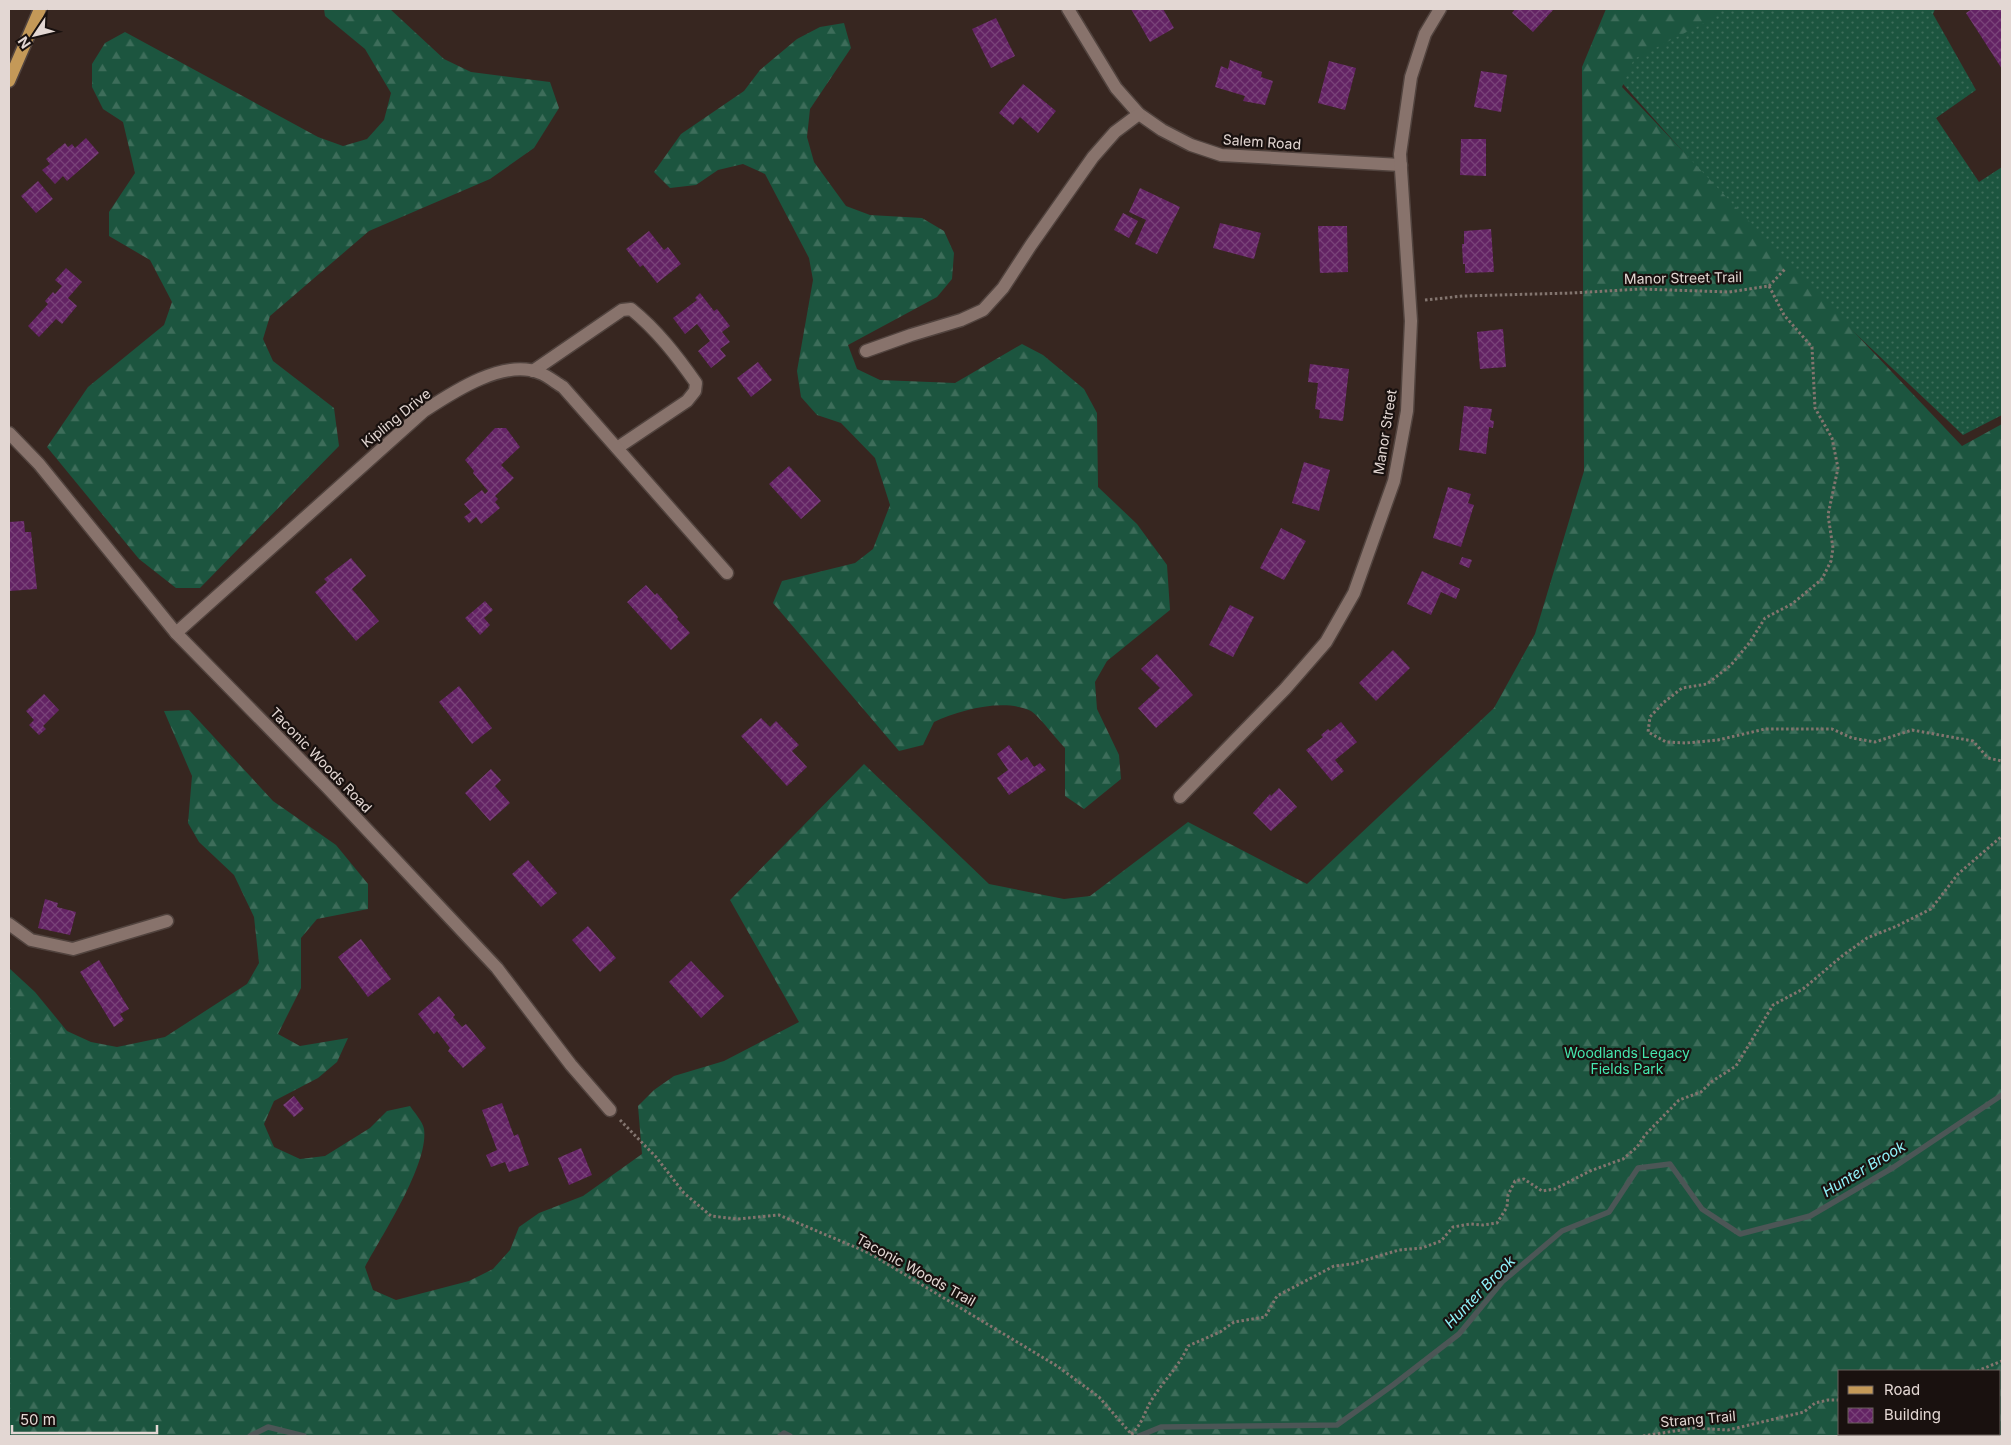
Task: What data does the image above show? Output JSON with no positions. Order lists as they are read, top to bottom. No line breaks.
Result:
{"streets":{"street":["Salem Road","Kipling Drive","Manor Street","Taconic Woods Road"],"path":["Manor Street Trail","Taconic Woods Trail","Strang Trail"]},"crossings":[["Salem Road","Manor Street"],["Manor Street Trail","Manor Street"],["Kipling Drive","Taconic Woods Road"],["Taconic Woods Road","Taconic Woods Trail"]],"water":["Hunter Brook"],"parks":["Woodlands Legacy Fields Park"],"legend":["Road","Building"],"scale_bar":"50 m","north":"bottom left"}
